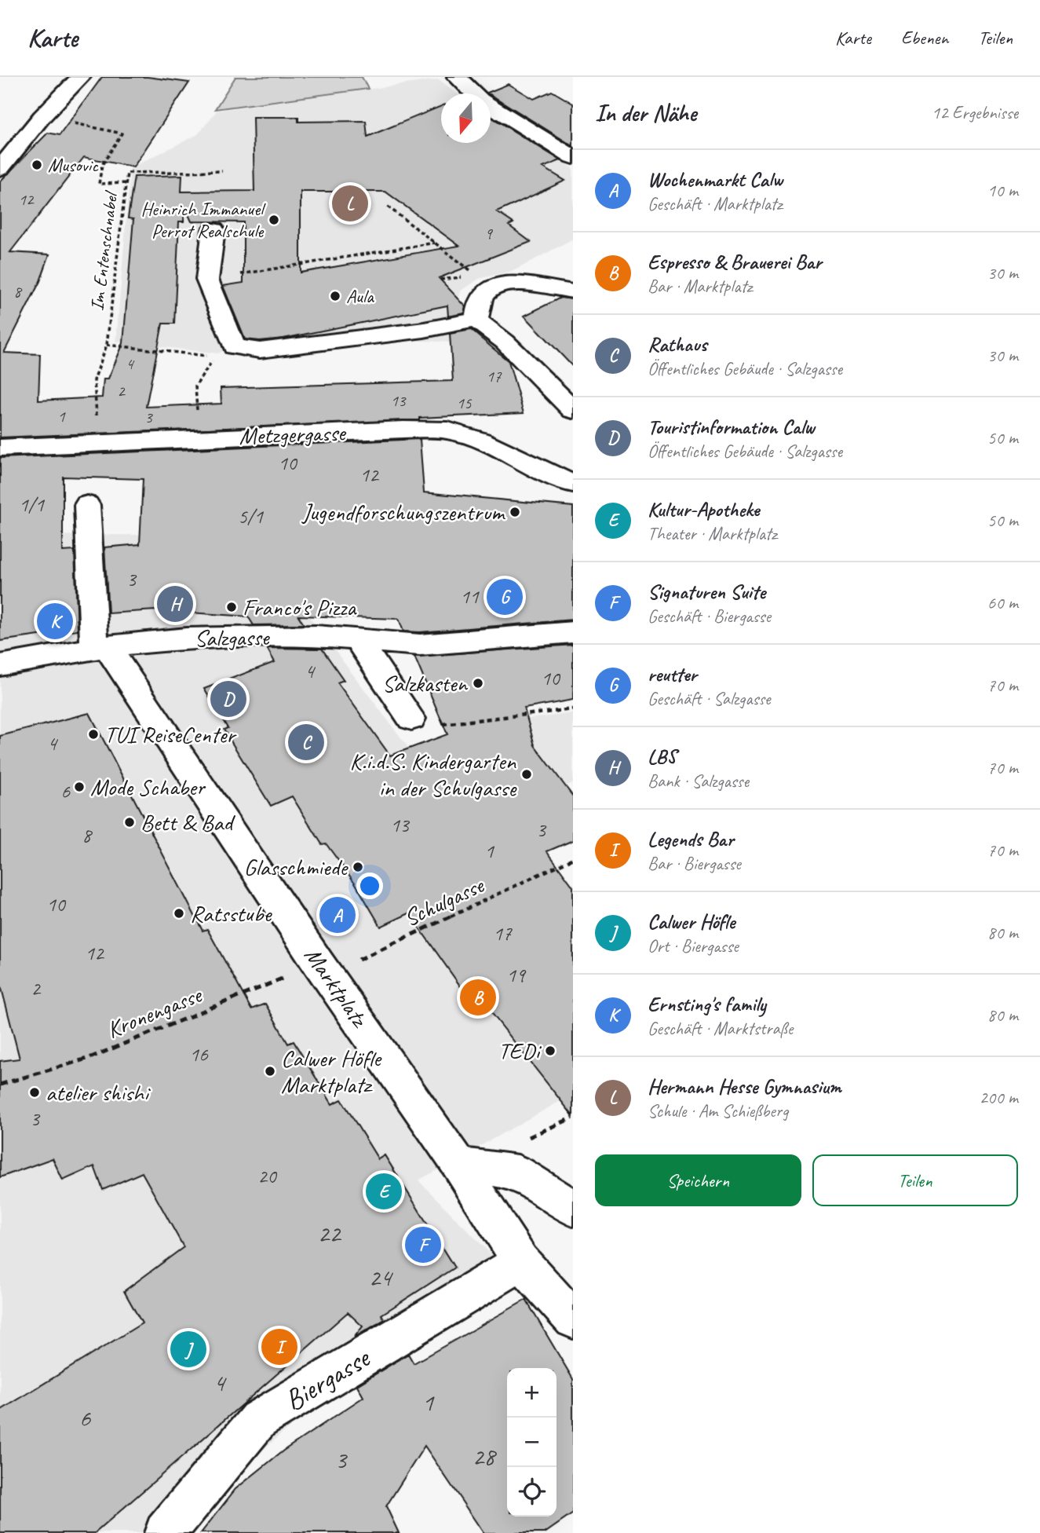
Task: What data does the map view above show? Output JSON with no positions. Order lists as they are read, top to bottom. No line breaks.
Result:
{"streets":{"street":["Metzgergasse","Salzgasse","Marktplatz","Biergasse"],"path":["Im Entenschnabel","Schulgasse","Kronengasse"]},"crossings":[["Im Entenschnabel","Metzgergasse"],["Salzgasse","Marktplatz"],["Schulgasse","Marktplatz"],["Schulgasse","Kronengasse"],["Marktplatz","Kronengasse"],["Marktplatz","Biergasse"]],"places":["Musovic","Heinrich Immanuel Perrot Realschule","Aula","Jugendforschungszentrum","Franco's Pizza","Salzkasten","TUI ReiseCenter","K.i.d.S. Kindergarten in der Schulgasse","Mode Schaber","Bett & Bad","Glasschmiede","Ratsstube","TEDi","Calwer Höfle Marktplatz","atelier shishi"],"house_numbers":["12","9","8","4","17","2","13","15","1","3","10","12","1/1","5/1","3","11","4","10","4","6","13","3","8","1","10","17","12","19","2","16","3","20","22","24","4","1","6","28","3"],"north":"bottom","page":{"header":"Karte","nav":["Karte","Ebenen","Teilen"],"heading":["In der Nähe","12 Ergebnisse"],"list":[{"mark":"A","name":"Wochenmarkt Calw","note":"Geschäft · Marktplatz","value":"10 m"},{"mark":"B","name":"Espresso & Brauerei Bar","note":"Bar · Marktplatz","value":"30 m"},{"mark":"C","name":"Rathaus","note":"Öffentliches Gebäude · Salzgasse","value":"30 m"},{"mark":"D","name":"Touristinformation Calw","note":"Öffentliches Gebäude · Salzgasse","value":"50 m"},{"mark":"E","name":"Kultur-Apotheke","note":"Theater · Marktplatz","value":"50 m"},{"mark":"F","name":"Signaturen Suite","note":"Geschäft · Biergasse","value":"60 m"},{"mark":"G","name":"reutter","note":"Geschäft · Salzgasse","value":"70 m"},{"mark":"H","name":"LBS","note":"Bank · Salzgasse","value":"70 m"},{"mark":"I","name":"Legends Bar","note":"Bar · Biergasse","value":"70 m"},{"mark":"J","name":"Calwer Höfle","note":"Ort · Biergasse","value":"80 m"},{"mark":"K","name":"Ernsting's family","note":"Geschäft · Marktstraße","value":"80 m"},{"mark":"L","name":"Hermann Hesse Gymnasium","note":"Schule · Am Schießberg","value":"200 m"}],"pins":["L","G","H","K","D","C","A","B","E","F","I","J"],"buttons":["Speichern","Teilen"],"map_buttons":["+","−"]}}
